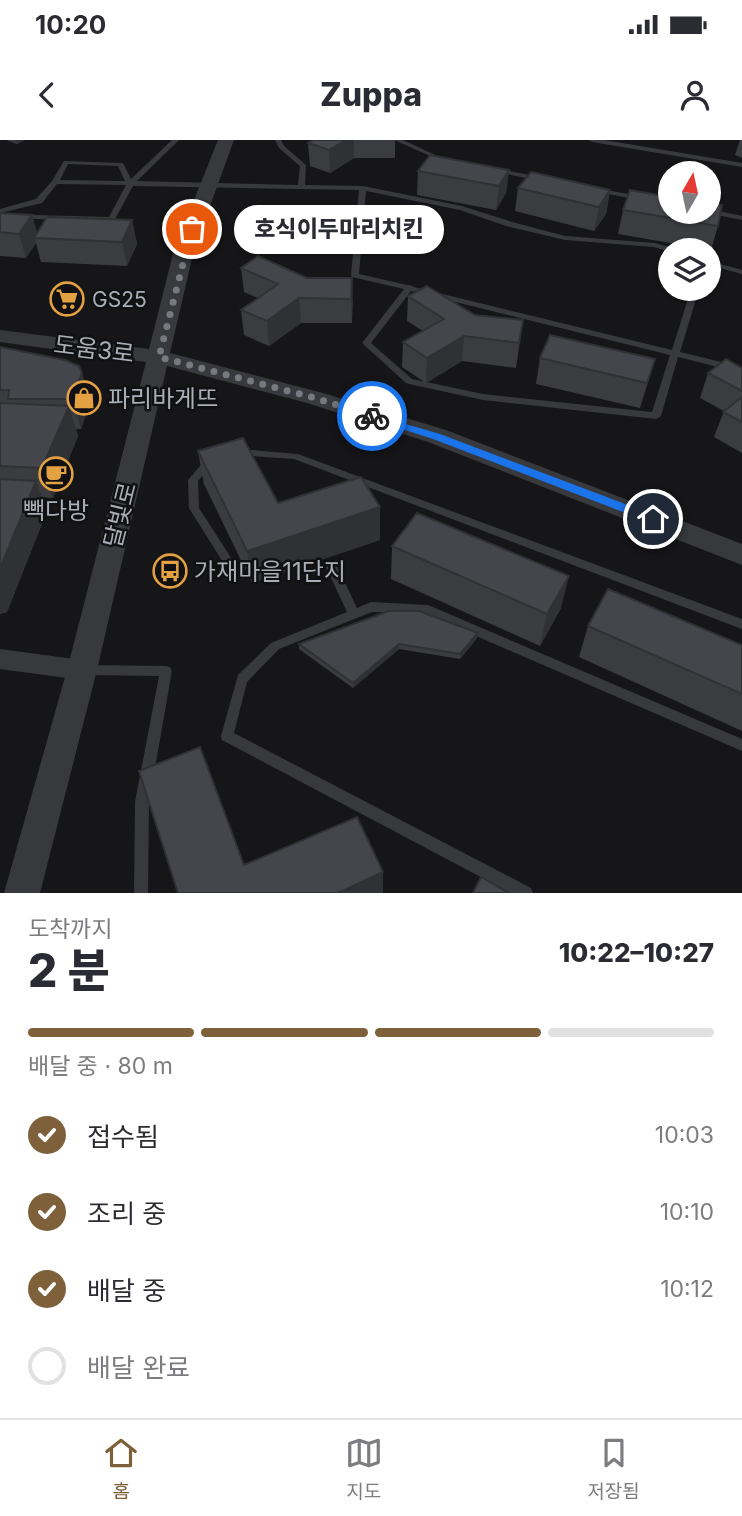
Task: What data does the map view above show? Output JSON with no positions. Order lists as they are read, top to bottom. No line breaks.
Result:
{"streets":{"street":["도움3로","달빛로"]},"crossings":[["도움3로","달빛로"]],"places":{"other":["호식이두마리치킨"],"supermarket":["GS25"],"shop":["파리바게뜨"],"cafe":["빽다방"],"bus stop":["가재마을11단지"]},"north":"top","page":{"status":"10:20","header":"Zuppa","bubble":"호식이두마리치킨","heading":["2 분","도착까지","10:22–10:27"],"bar":"배달 중 · 80 m","list":[["접수됨","10:03"],["조리 중","10:10"],["배달 중","10:12"],"배달 완료"],"tabs":["홈","지도","저장됨"]}}
